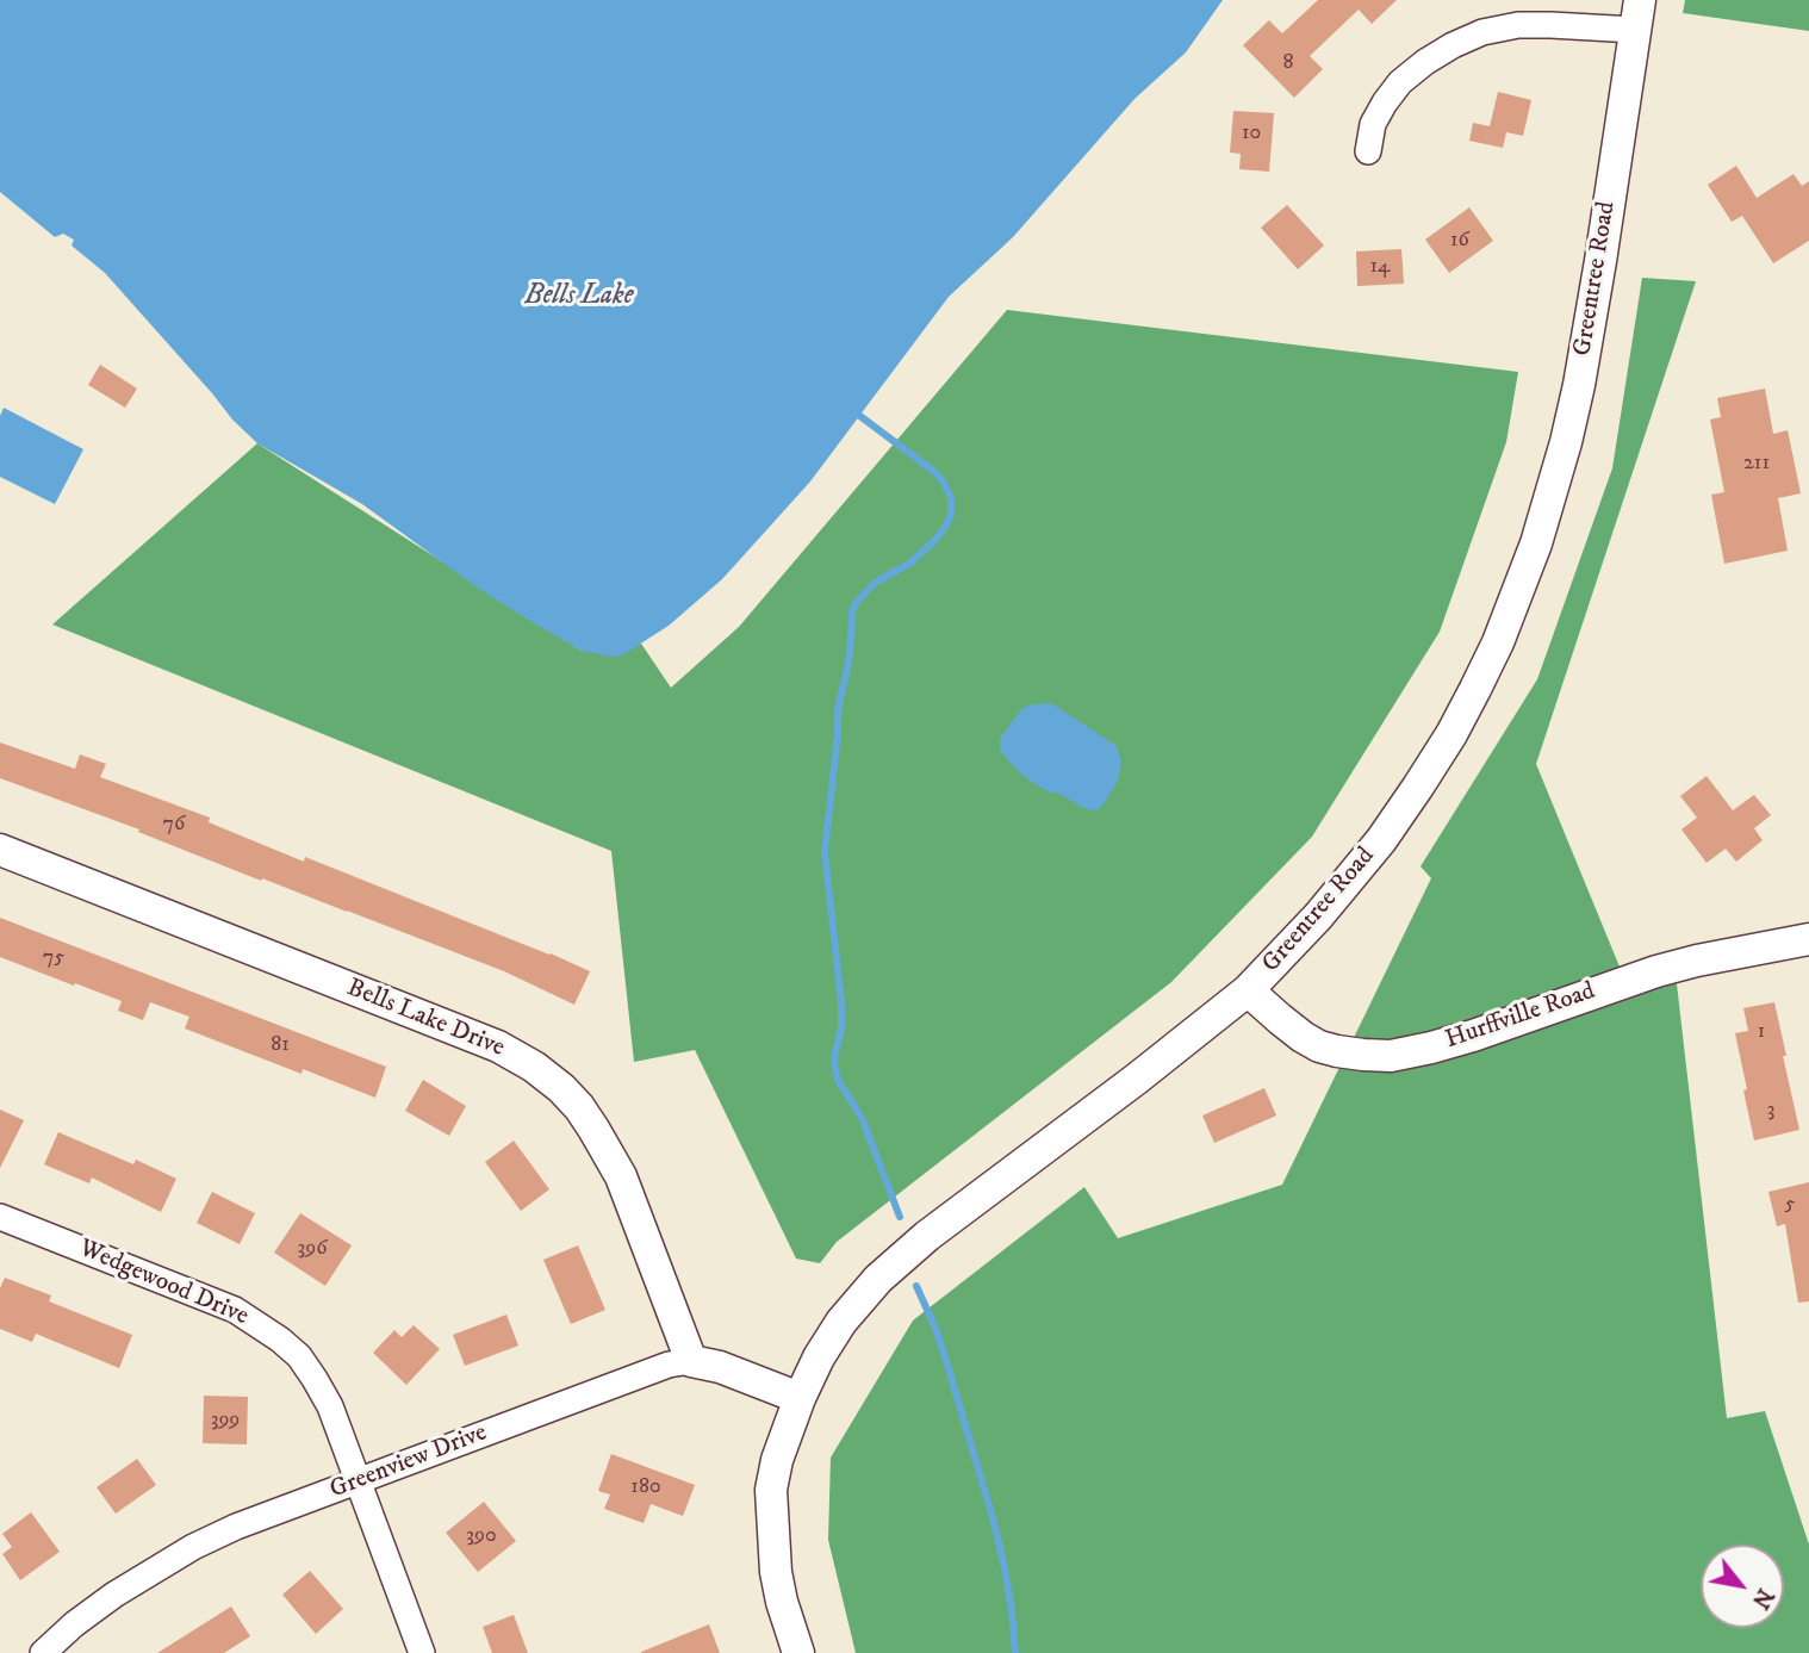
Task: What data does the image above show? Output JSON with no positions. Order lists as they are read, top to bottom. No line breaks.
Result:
{"streets":{"street":["Greentree Road","Hurffville Road","Bells Lake Drive","Wedgewood Drive","Greenview Drive"]},"crossings":[["Greentree Road","Hurffville Road"],["Greentree Road","Greenview Drive"],["Bells Lake Drive","Greenview Drive"],["Wedgewood Drive","Greenview Drive"]],"water":["Bells Lake"],"house_numbers":["8","10","16","14","211","76","75","1","81","3","5","396","399","180","390"],"north":"bottom right"}
